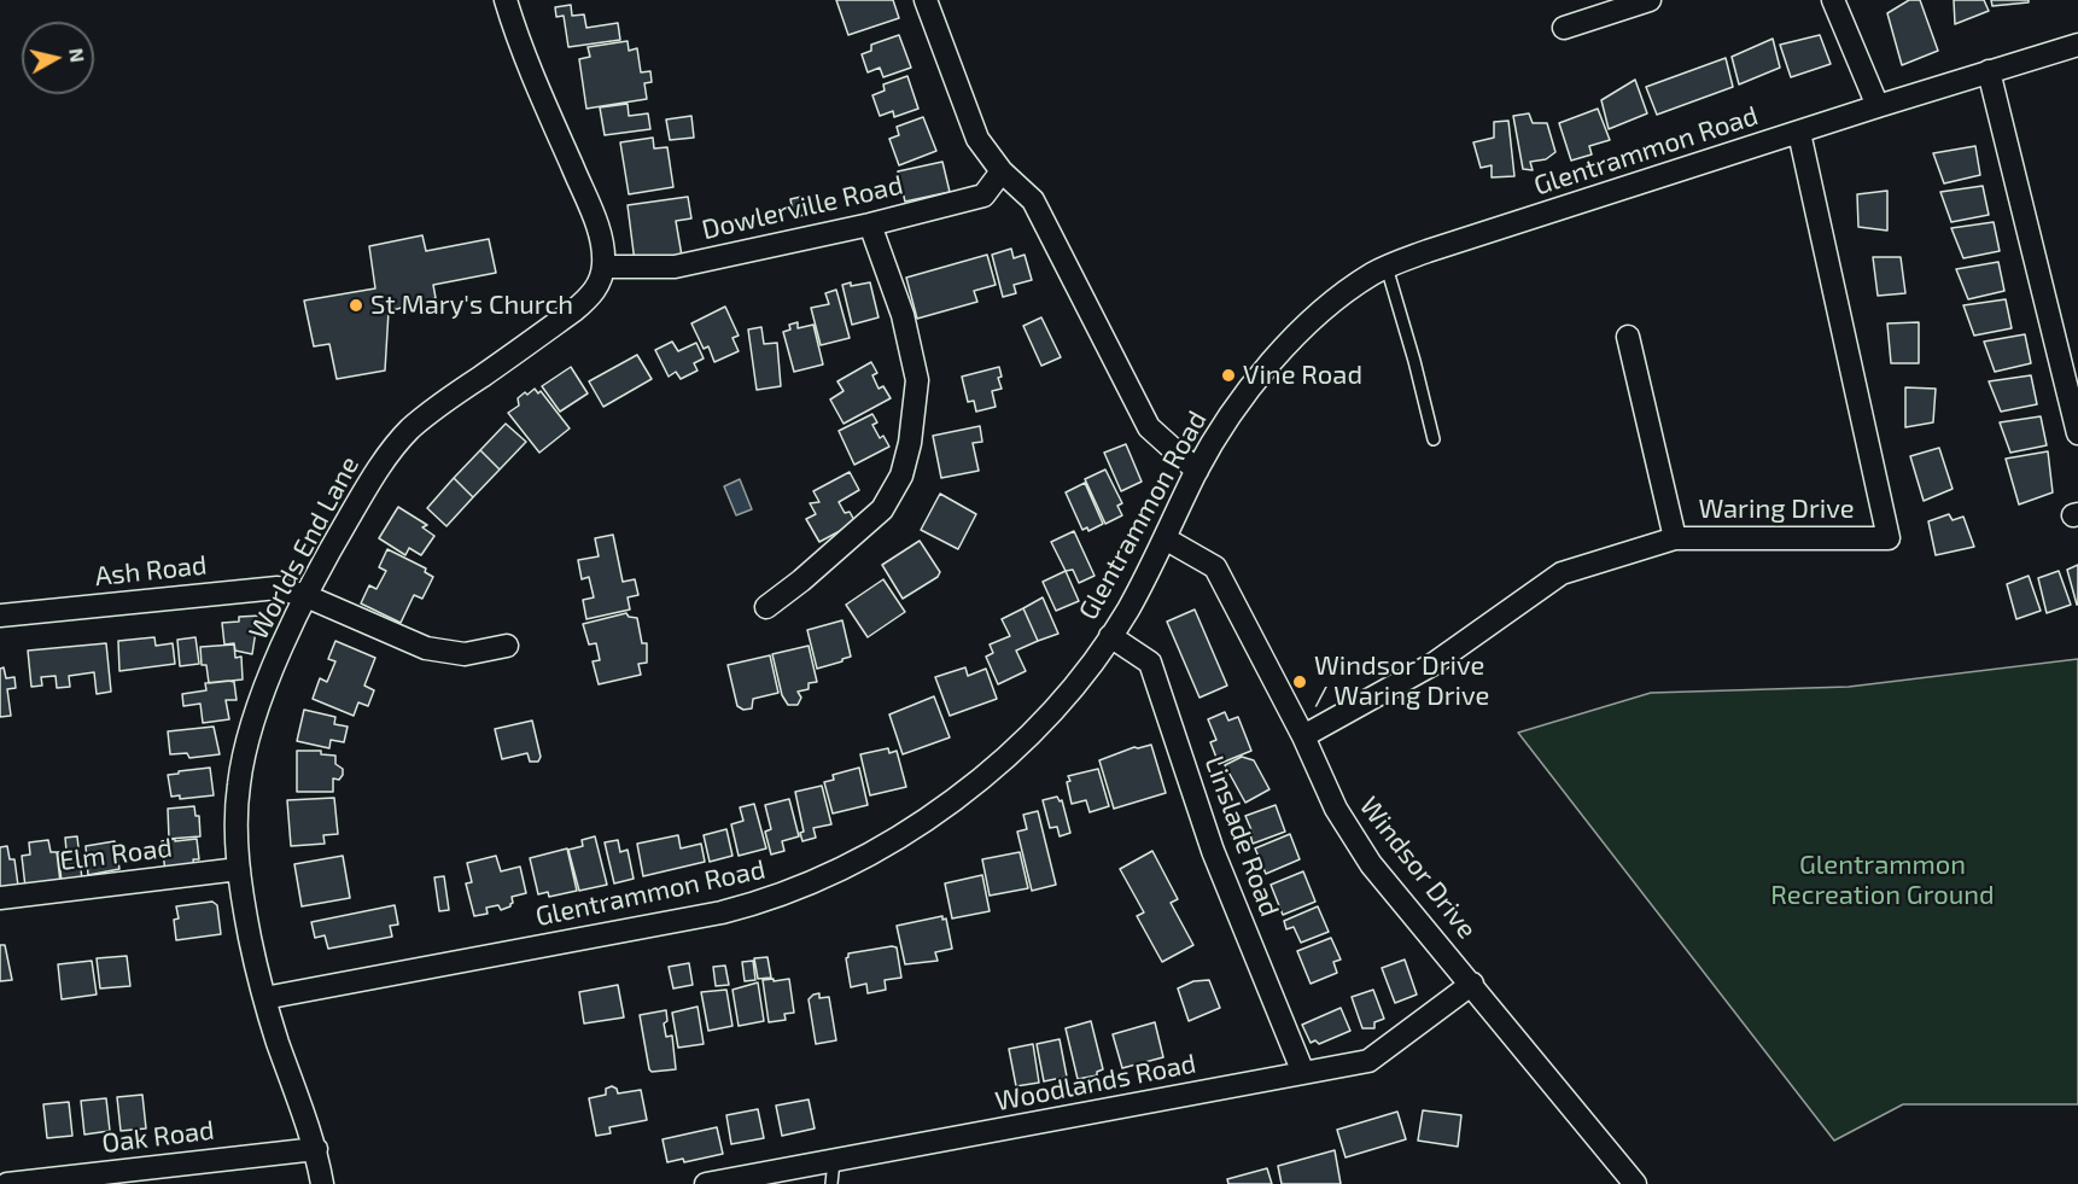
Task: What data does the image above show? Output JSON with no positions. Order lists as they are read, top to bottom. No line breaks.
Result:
{"streets":{"street":["Glentrammon Road","Dowlerville Road","Waring Drive","Worlds End Lane","Ash Road","Linslade Road","Elm Road","Windsor Drive","Woodlands Road","Oak Road"]},"crossings":[["Glentrammon Road","Waring Drive"],["Glentrammon Road","Worlds End Lane"],["Glentrammon Road","Linslade Road"],["Glentrammon Road","Windsor Drive"],["Dowlerville Road","Worlds End Lane"],["Waring Drive","Windsor Drive"],["Worlds End Lane","Ash Road"],["Worlds End Lane","Elm Road"],["Worlds End Lane","Oak Road"],["Linslade Road","Woodlands Road"],["Windsor Drive","Woodlands Road"]],"parks":["Glentrammon Recreation Ground"],"places":["St Mary's Church","Vine Road","Windsor Drive / Waring Drive"],"north":"right"}
